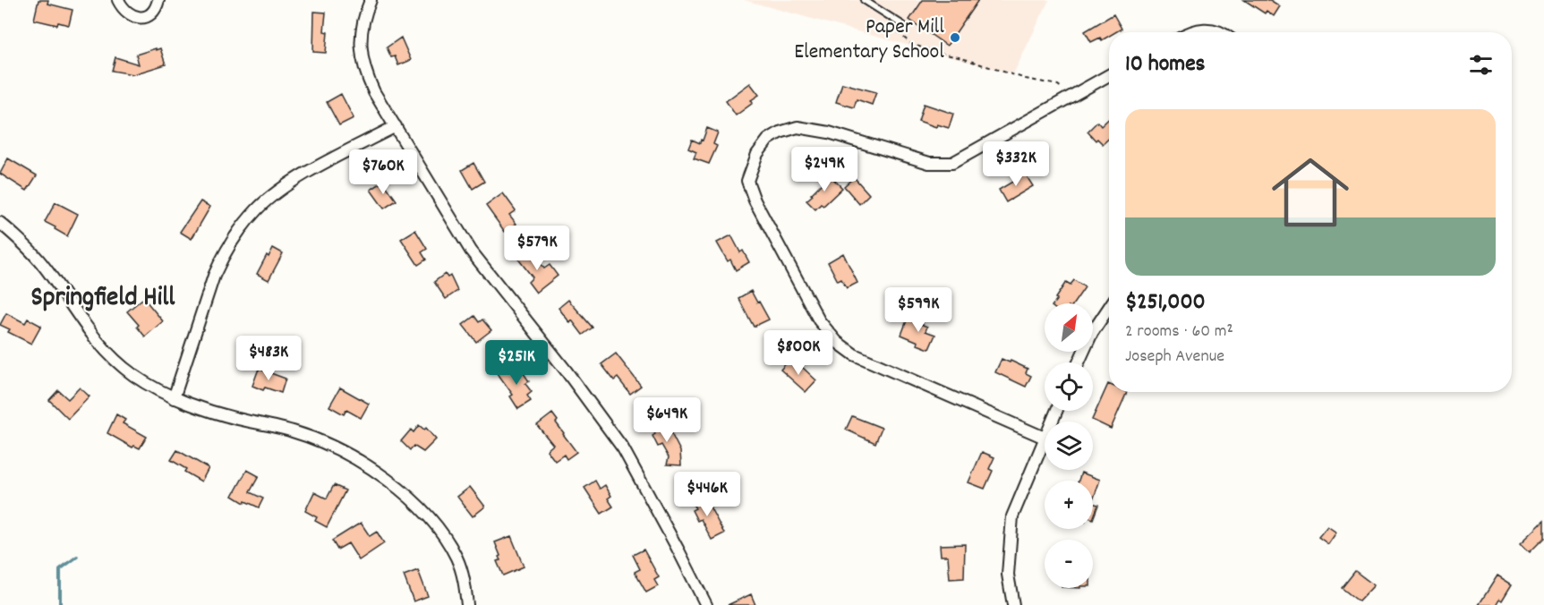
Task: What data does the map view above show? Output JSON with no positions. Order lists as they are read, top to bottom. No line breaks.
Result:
{"districts":["Springfield Hill"],"places":["Paper Mill Elementary School"],"north":"top right","page":{"heading":"10 homes","list":[{"name":"$251,000","note":"2 rooms · 60 m² · Joseph Avenue"}],"price":["$332K","$249K","$760K","$579K","$599K","$800K","$483K","$251K","$649K","$446K"],"map_buttons":["+","−"]}}
